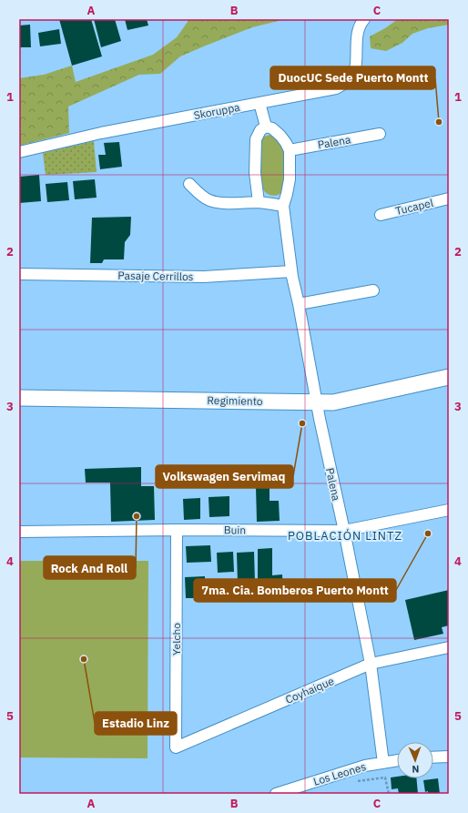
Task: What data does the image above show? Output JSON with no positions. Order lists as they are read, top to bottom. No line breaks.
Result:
{"streets":{"main road":["Regimiento"],"street":["Skoruppa","Palena","Tucapel","Pasaje Cerrillos","Buin","Yelcho","Coyhaique","Los Leones"]},"crossings":[["Palena","Pasaje Cerrillos"],["Palena","Regimiento"],["Palena","Buin"],["Palena","Coyhaique"],["Palena","Los Leones"],["Buin","Yelcho"],["Yelcho","Coyhaique"]],"districts":["POBLACIÓN LINTZ"],"places":["DuocUC Sede Puerto Montt","Volkswagen Servimaq","Rock And Roll","7ma. Cia. Bomberos Puerto Montt","Estadio Linz"],"north":"bottom","grid":{"columns":["A","B","C"],"rows":["1","2","3","4","5"]}}
